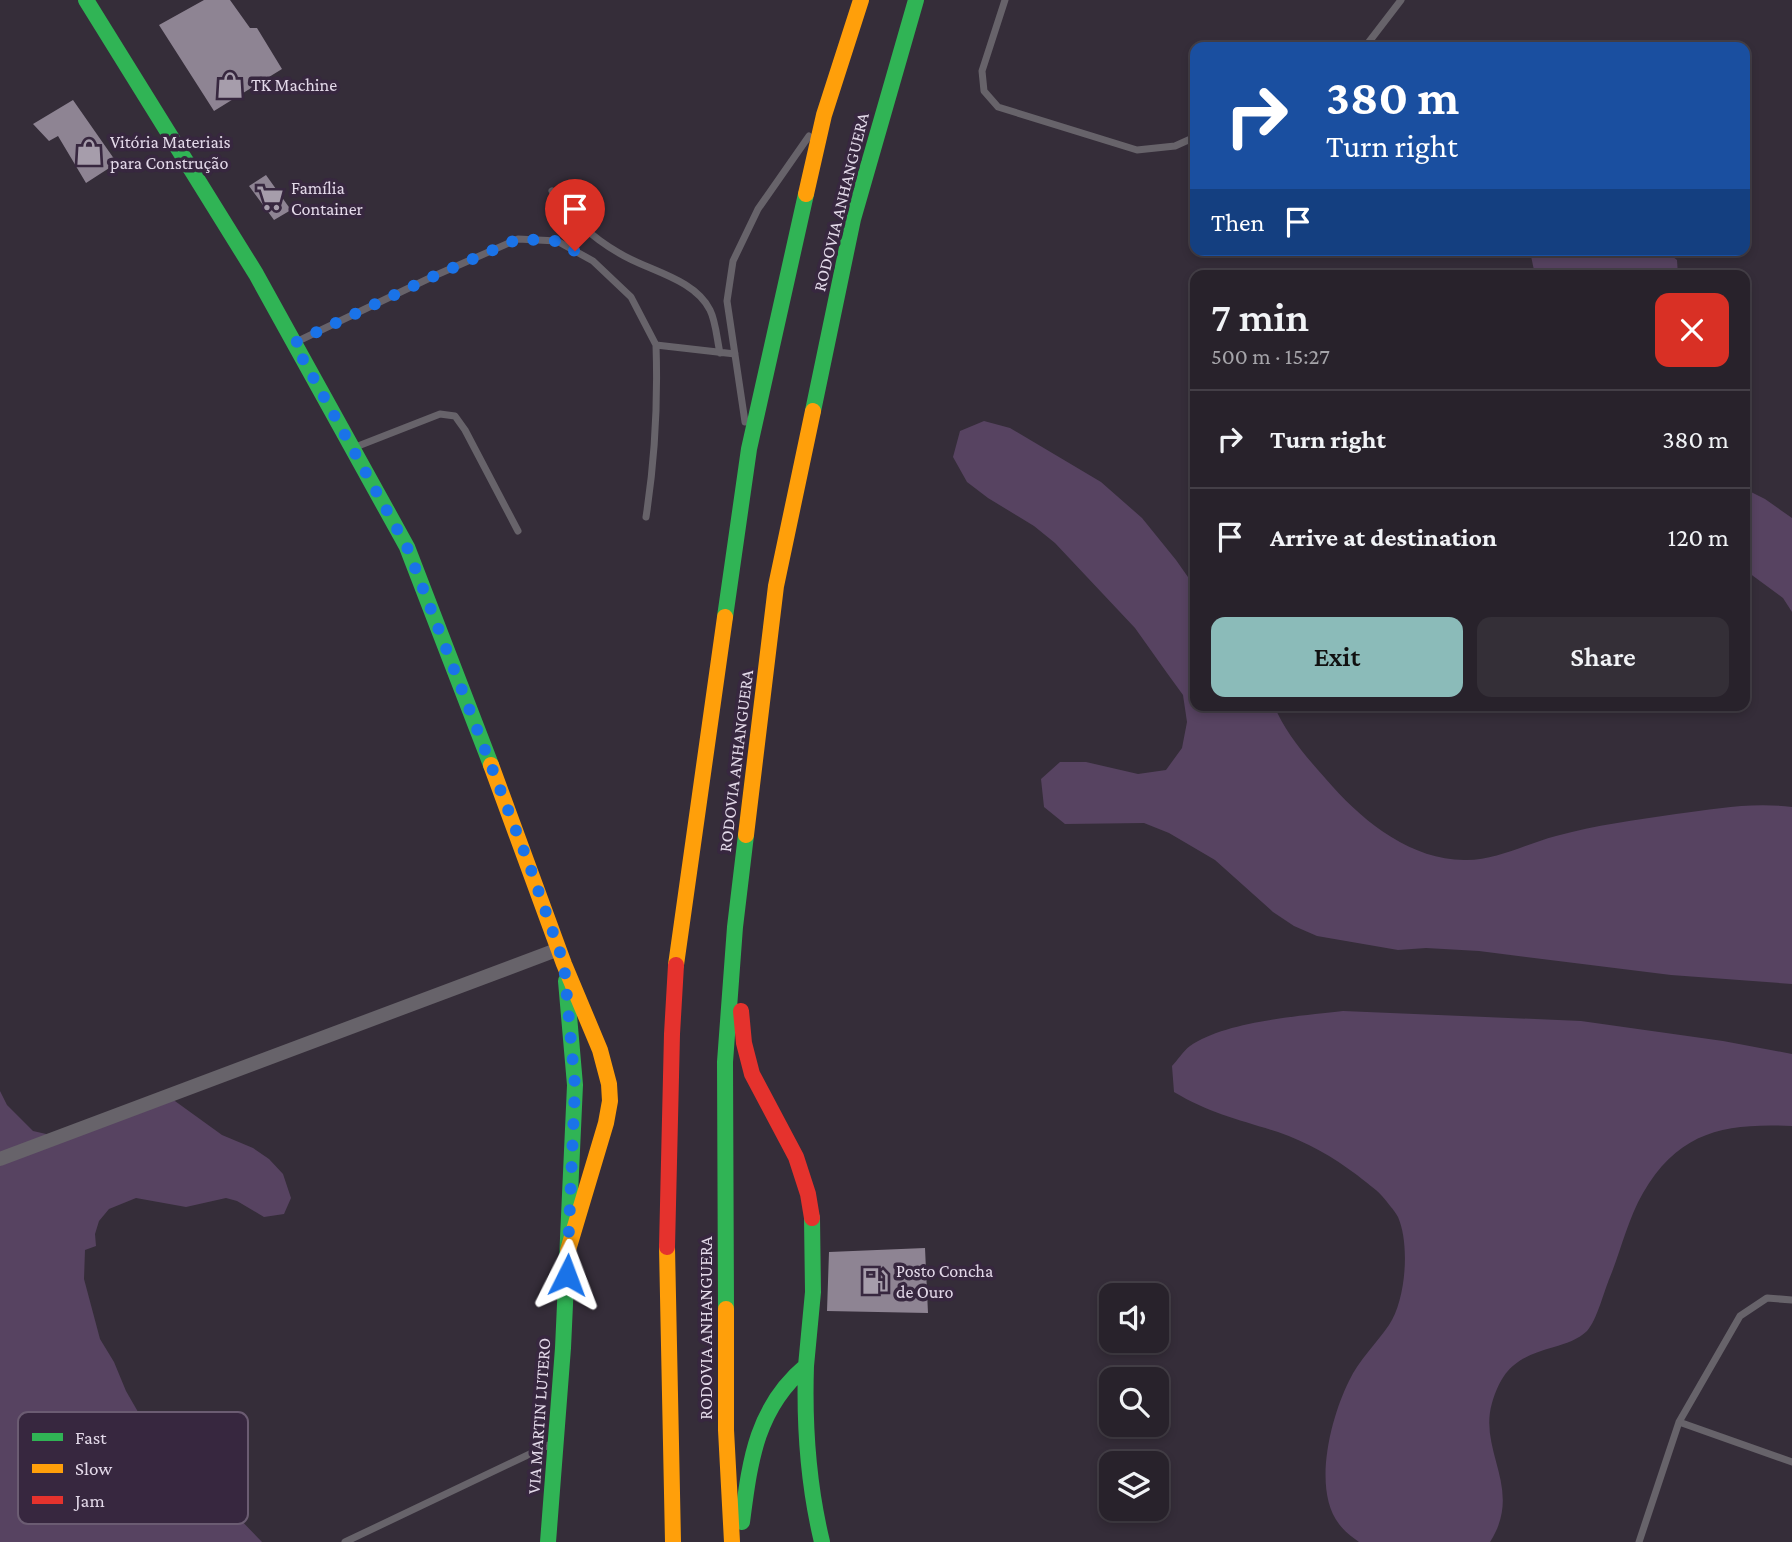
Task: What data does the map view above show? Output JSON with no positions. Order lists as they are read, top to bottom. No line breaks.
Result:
{"streets":{"main road":["RODOVIA ANHANGUERA","VIA MARTIN LUTERO"]},"places":{"shop":["TK Machine","Vitória Materiais para Construção"],"supermarket":["Família Container"],"fuel station":["Posto Concha de Ouro"]},"legend":["Fast","Slow","Jam"],"page":{"turn":["380 m","Turn right"],"then":"Then","heading":["7 min","500 m · 15:27"],"list":[{"name":"Turn right","value":"380 m"},{"name":"Arrive at destination","value":"120 m"}],"buttons":["Exit","Share"]}}
